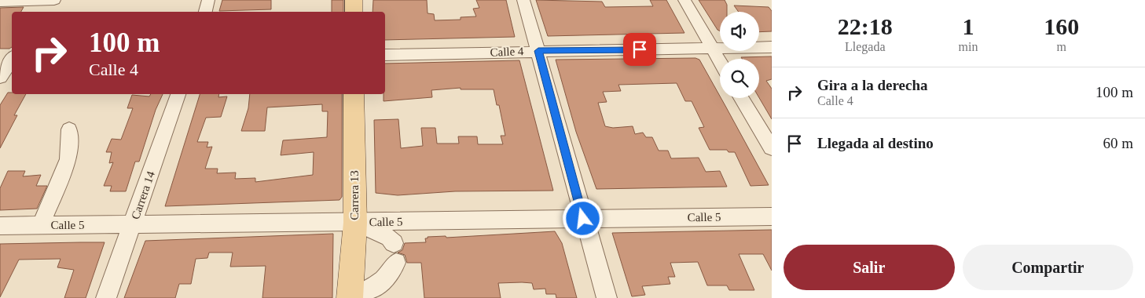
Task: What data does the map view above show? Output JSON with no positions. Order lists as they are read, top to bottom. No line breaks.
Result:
{"streets":{"main road":["Carrera 13"],"street":["Calle 4","Carrera 14","Calle 5"]},"crossings":[["Carrera 14","Calle 5"],["Carrera 13","Calle 5"]],"page":{"eta":["22:18","Llegada","1","min","160","m"],"turn":["100 m","Calle 4"],"list":[{"name":"Gira a la derecha","note":"Calle 4","value":"100 m"},{"name":"Llegada al destino","value":"60 m"}],"buttons":["Salir","Compartir"]}}
